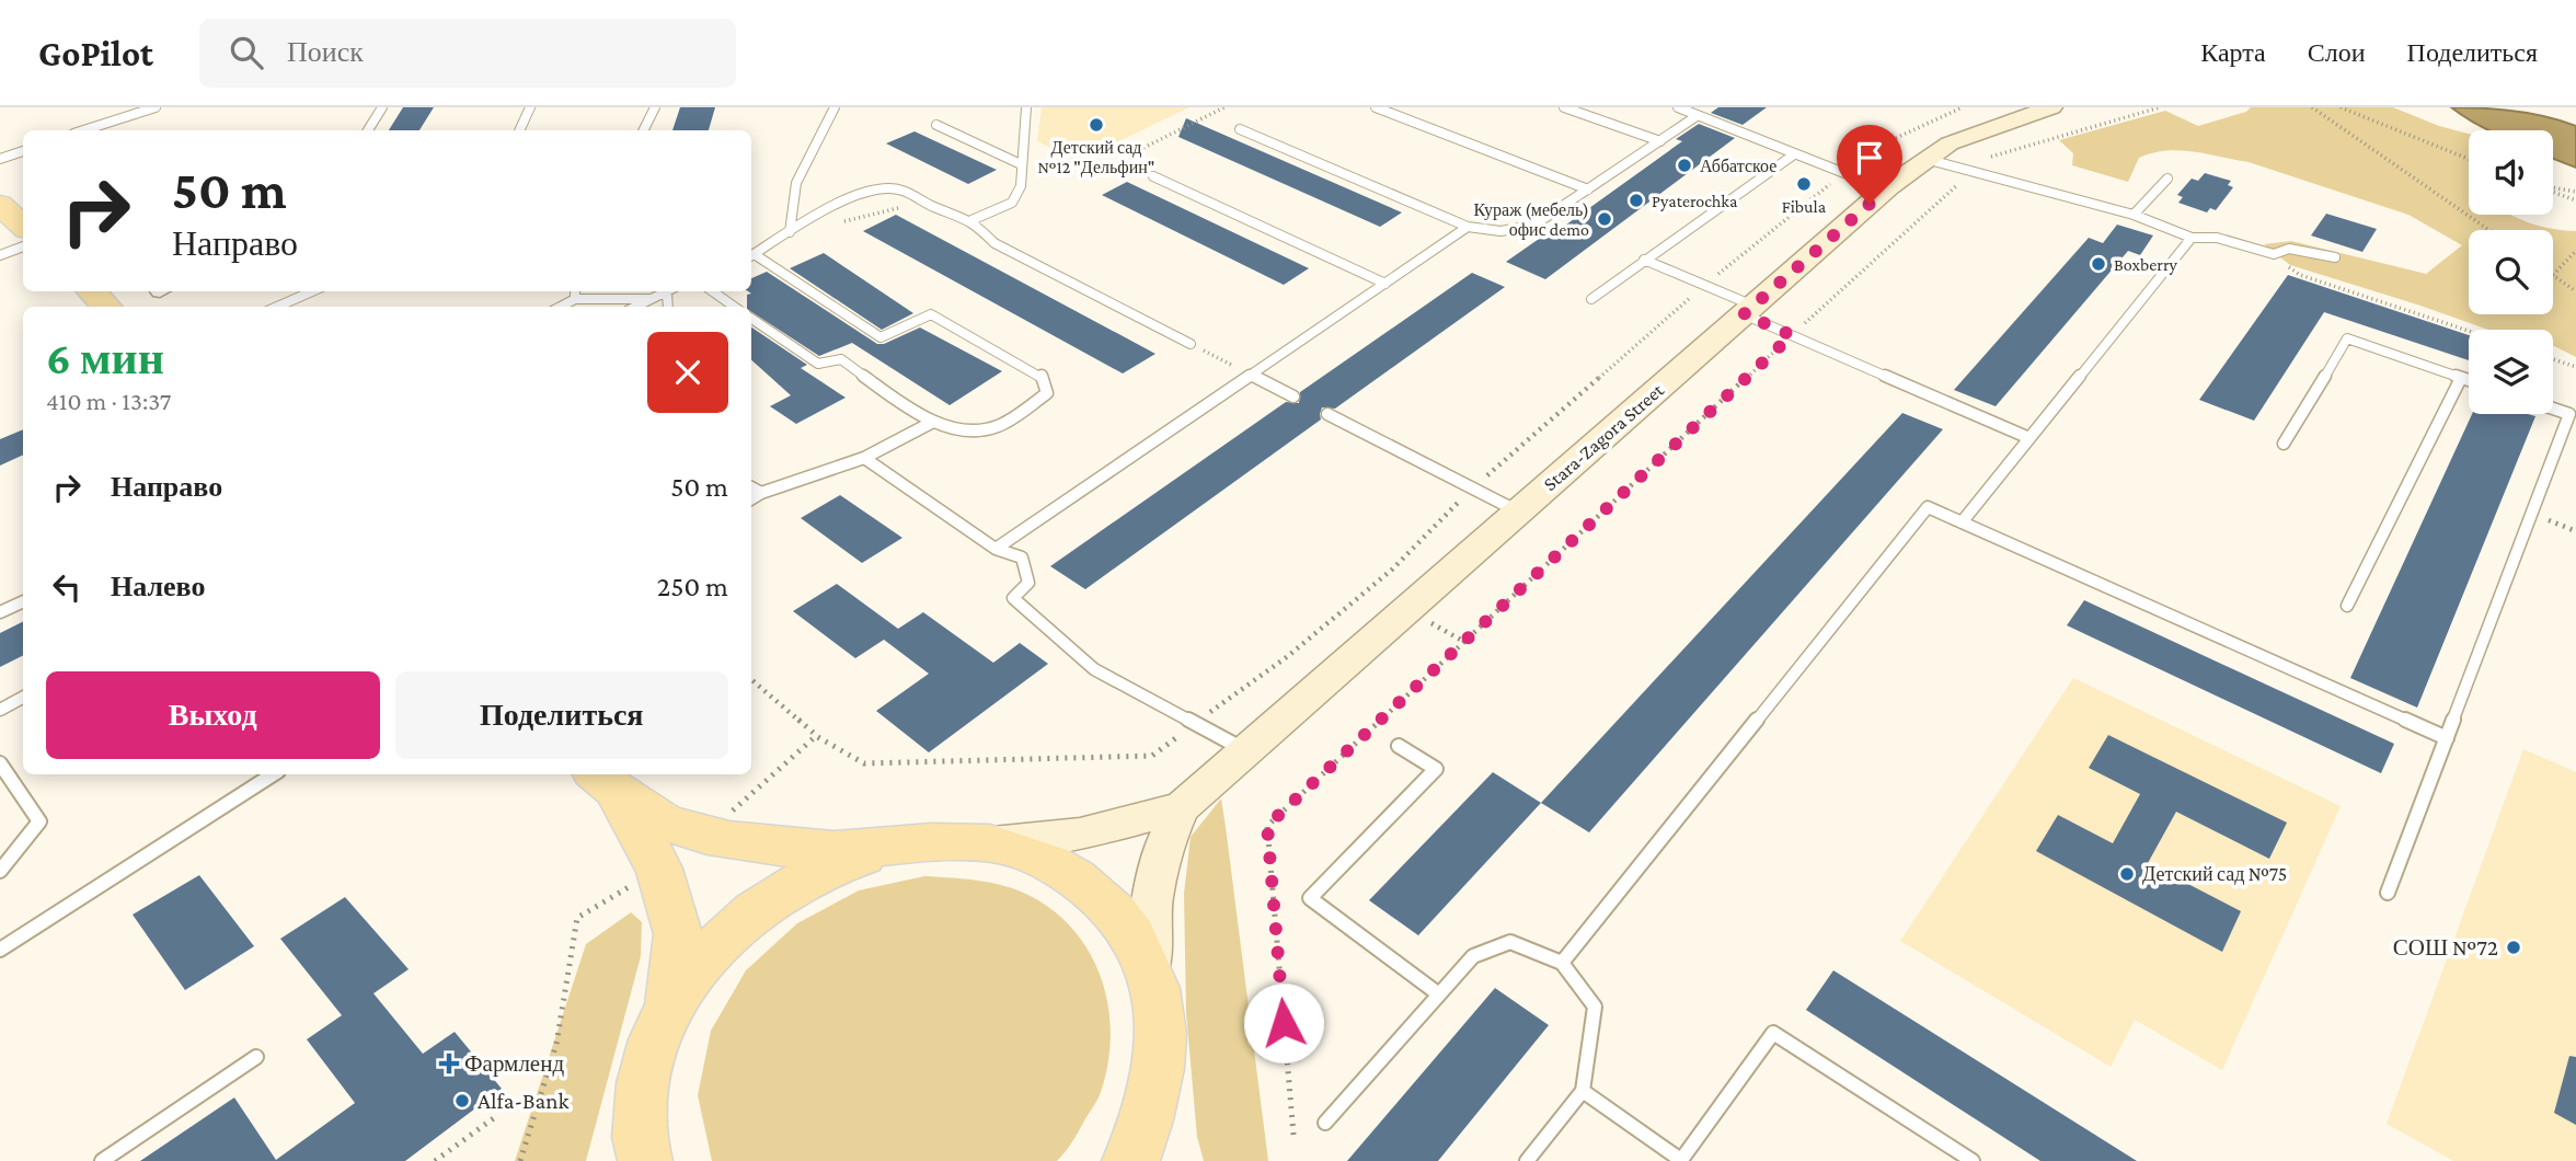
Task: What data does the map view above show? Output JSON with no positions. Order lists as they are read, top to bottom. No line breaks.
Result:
{"streets":{"main road":["Stara-Zagora Street"]},"places":{"other":["Детский сад №12 \"Дельфин\"","Аббатское","Fibula","Pyaterochka","Кураж (мебель) офис demo","Boxberry","Детский сад №75","СОШ №72","Alfa-Bank"],"health":["Фармленд"]},"page":{"header":"GoPilot","search":"Поиск","nav":["Карта","Слои","Поделиться"],"turn":["50 m","Направо"],"heading":["6 мин","410 m · 13:37"],"list":[{"name":"Направо","value":"50 m"},{"name":"Налево","value":"250 m"}],"buttons":["Выход","Поделиться"]}}
